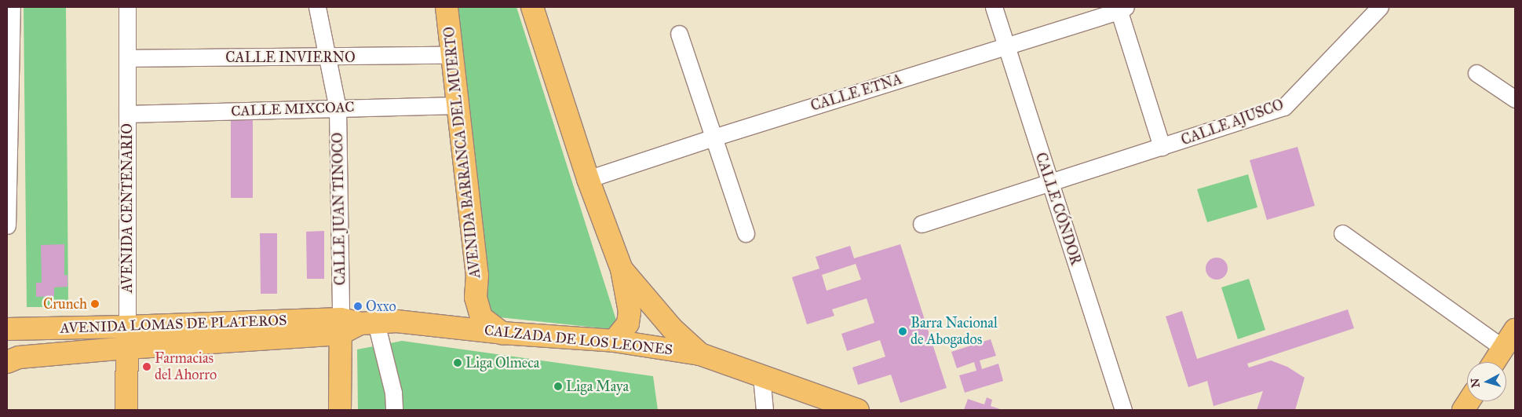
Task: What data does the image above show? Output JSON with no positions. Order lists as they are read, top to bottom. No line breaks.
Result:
{"streets":{"main road":["AVENIDA BARRANCA DEL MUERTO","AVENIDA CENTENARIO","AVENIDA LOMAS DE PLATEROS","CALZADA DE LOS LEONES"],"street":["CALLE INVIERNO","CALLE ETNA","CALLE MIXCOAC","CALLE AJUSCO","CALLE JUAN TINOCO","CALLE CÓNDOR"]},"crossings":[["CALLE INVIERNO","AVENIDA BARRANCA DEL MUERTO"],["CALLE INVIERNO","AVENIDA CENTENARIO"],["CALLE INVIERNO","CALLE JUAN TINOCO"],["CALLE ETNA","CALLE CÓNDOR"],["CALLE MIXCOAC","AVENIDA BARRANCA DEL MUERTO"],["CALLE MIXCOAC","AVENIDA CENTENARIO"],["CALLE MIXCOAC","CALLE JUAN TINOCO"],["CALLE AJUSCO","CALLE CÓNDOR"],["AVENIDA BARRANCA DEL MUERTO","CALZADA DE LOS LEONES"],["AVENIDA CENTENARIO","AVENIDA LOMAS DE PLATEROS"],["CALLE JUAN TINOCO","AVENIDA LOMAS DE PLATEROS"],["CALLE JUAN TINOCO","CALZADA DE LOS LEONES"],["AVENIDA LOMAS DE PLATEROS","CALZADA DE LOS LEONES"]],"places":["Crunch","Oxxo","Barra Nacional de Abogados","Liga Olmeca","Farmacias del Ahorro","Liga Maya"],"north":"left"}
